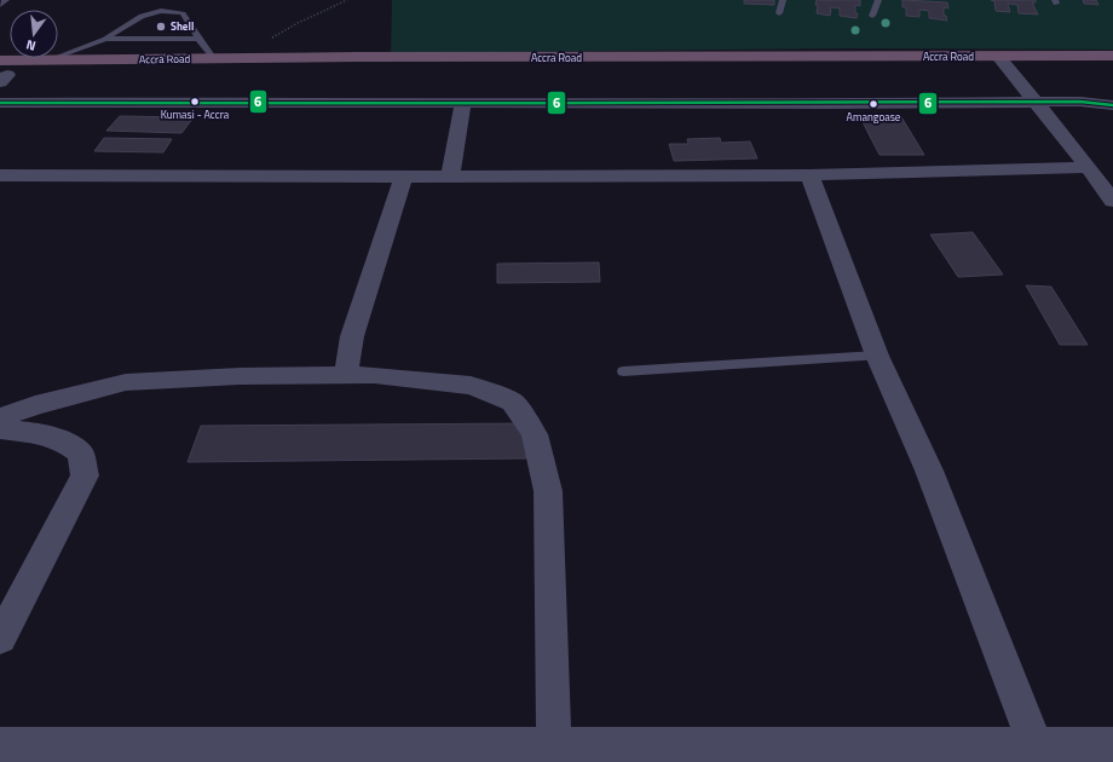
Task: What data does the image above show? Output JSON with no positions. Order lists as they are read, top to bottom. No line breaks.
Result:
{"streets":{"highway":["Accra Road"]},"places":["Shell","Kumasi - Accra","Amangoase"],"lines":["transit line 6"],"north":"bottom"}
